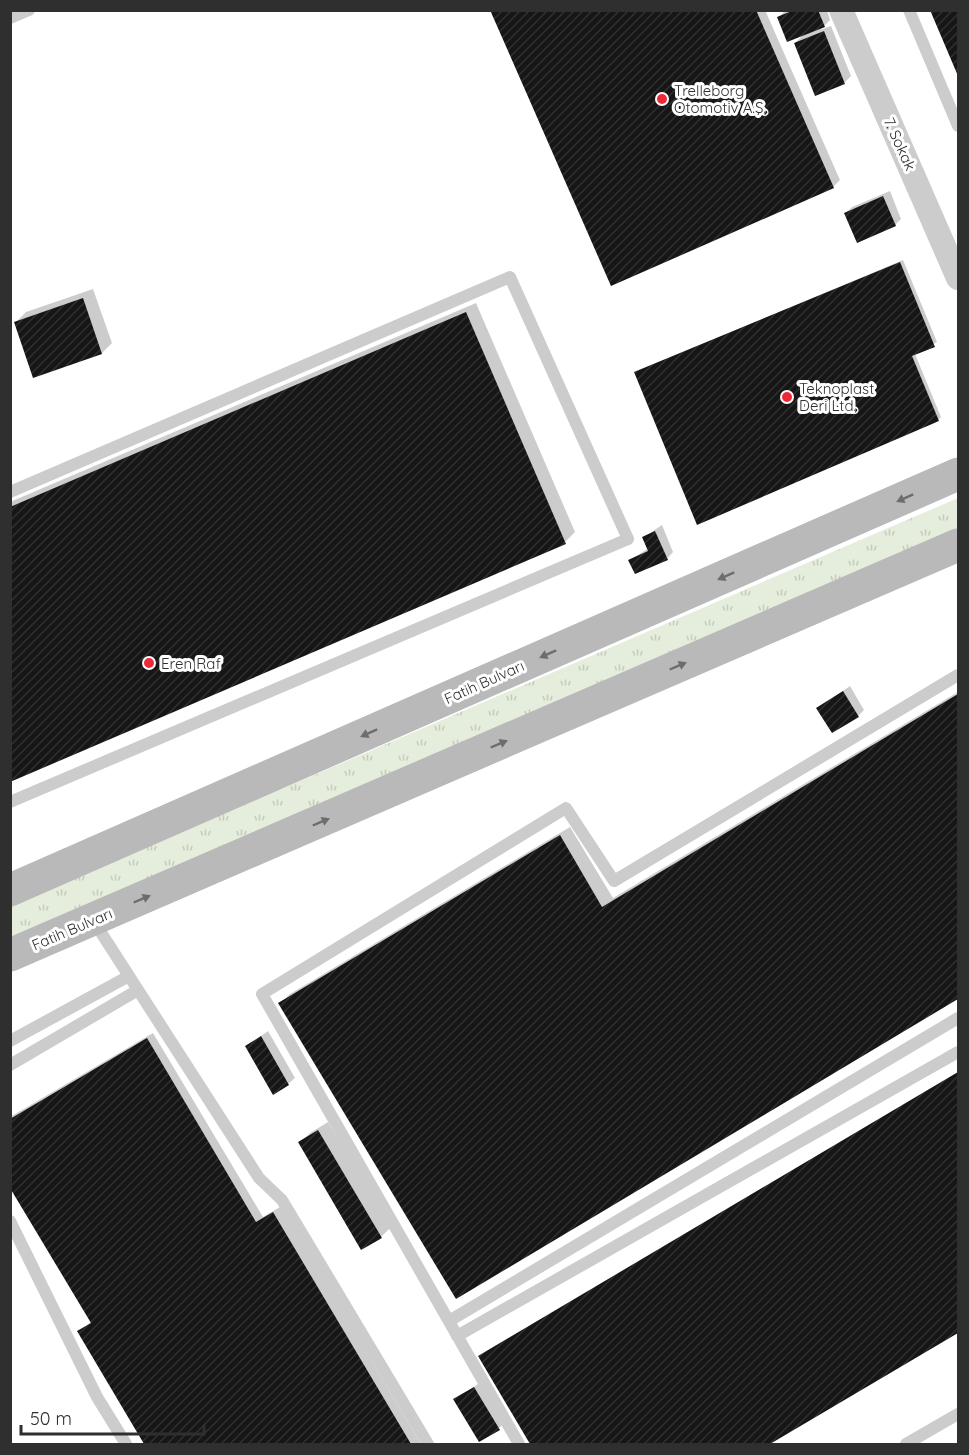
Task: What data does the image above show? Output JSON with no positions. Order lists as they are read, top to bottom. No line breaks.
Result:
{"streets":{"main road":["Fatih Bulvarı"],"street":["7. Sokak"]},"places":["Trelleborg Otomotiv A.Ş.","Teknoplast Deri Ltd.","Eren Raf"],"scale_bar":"50 m"}
